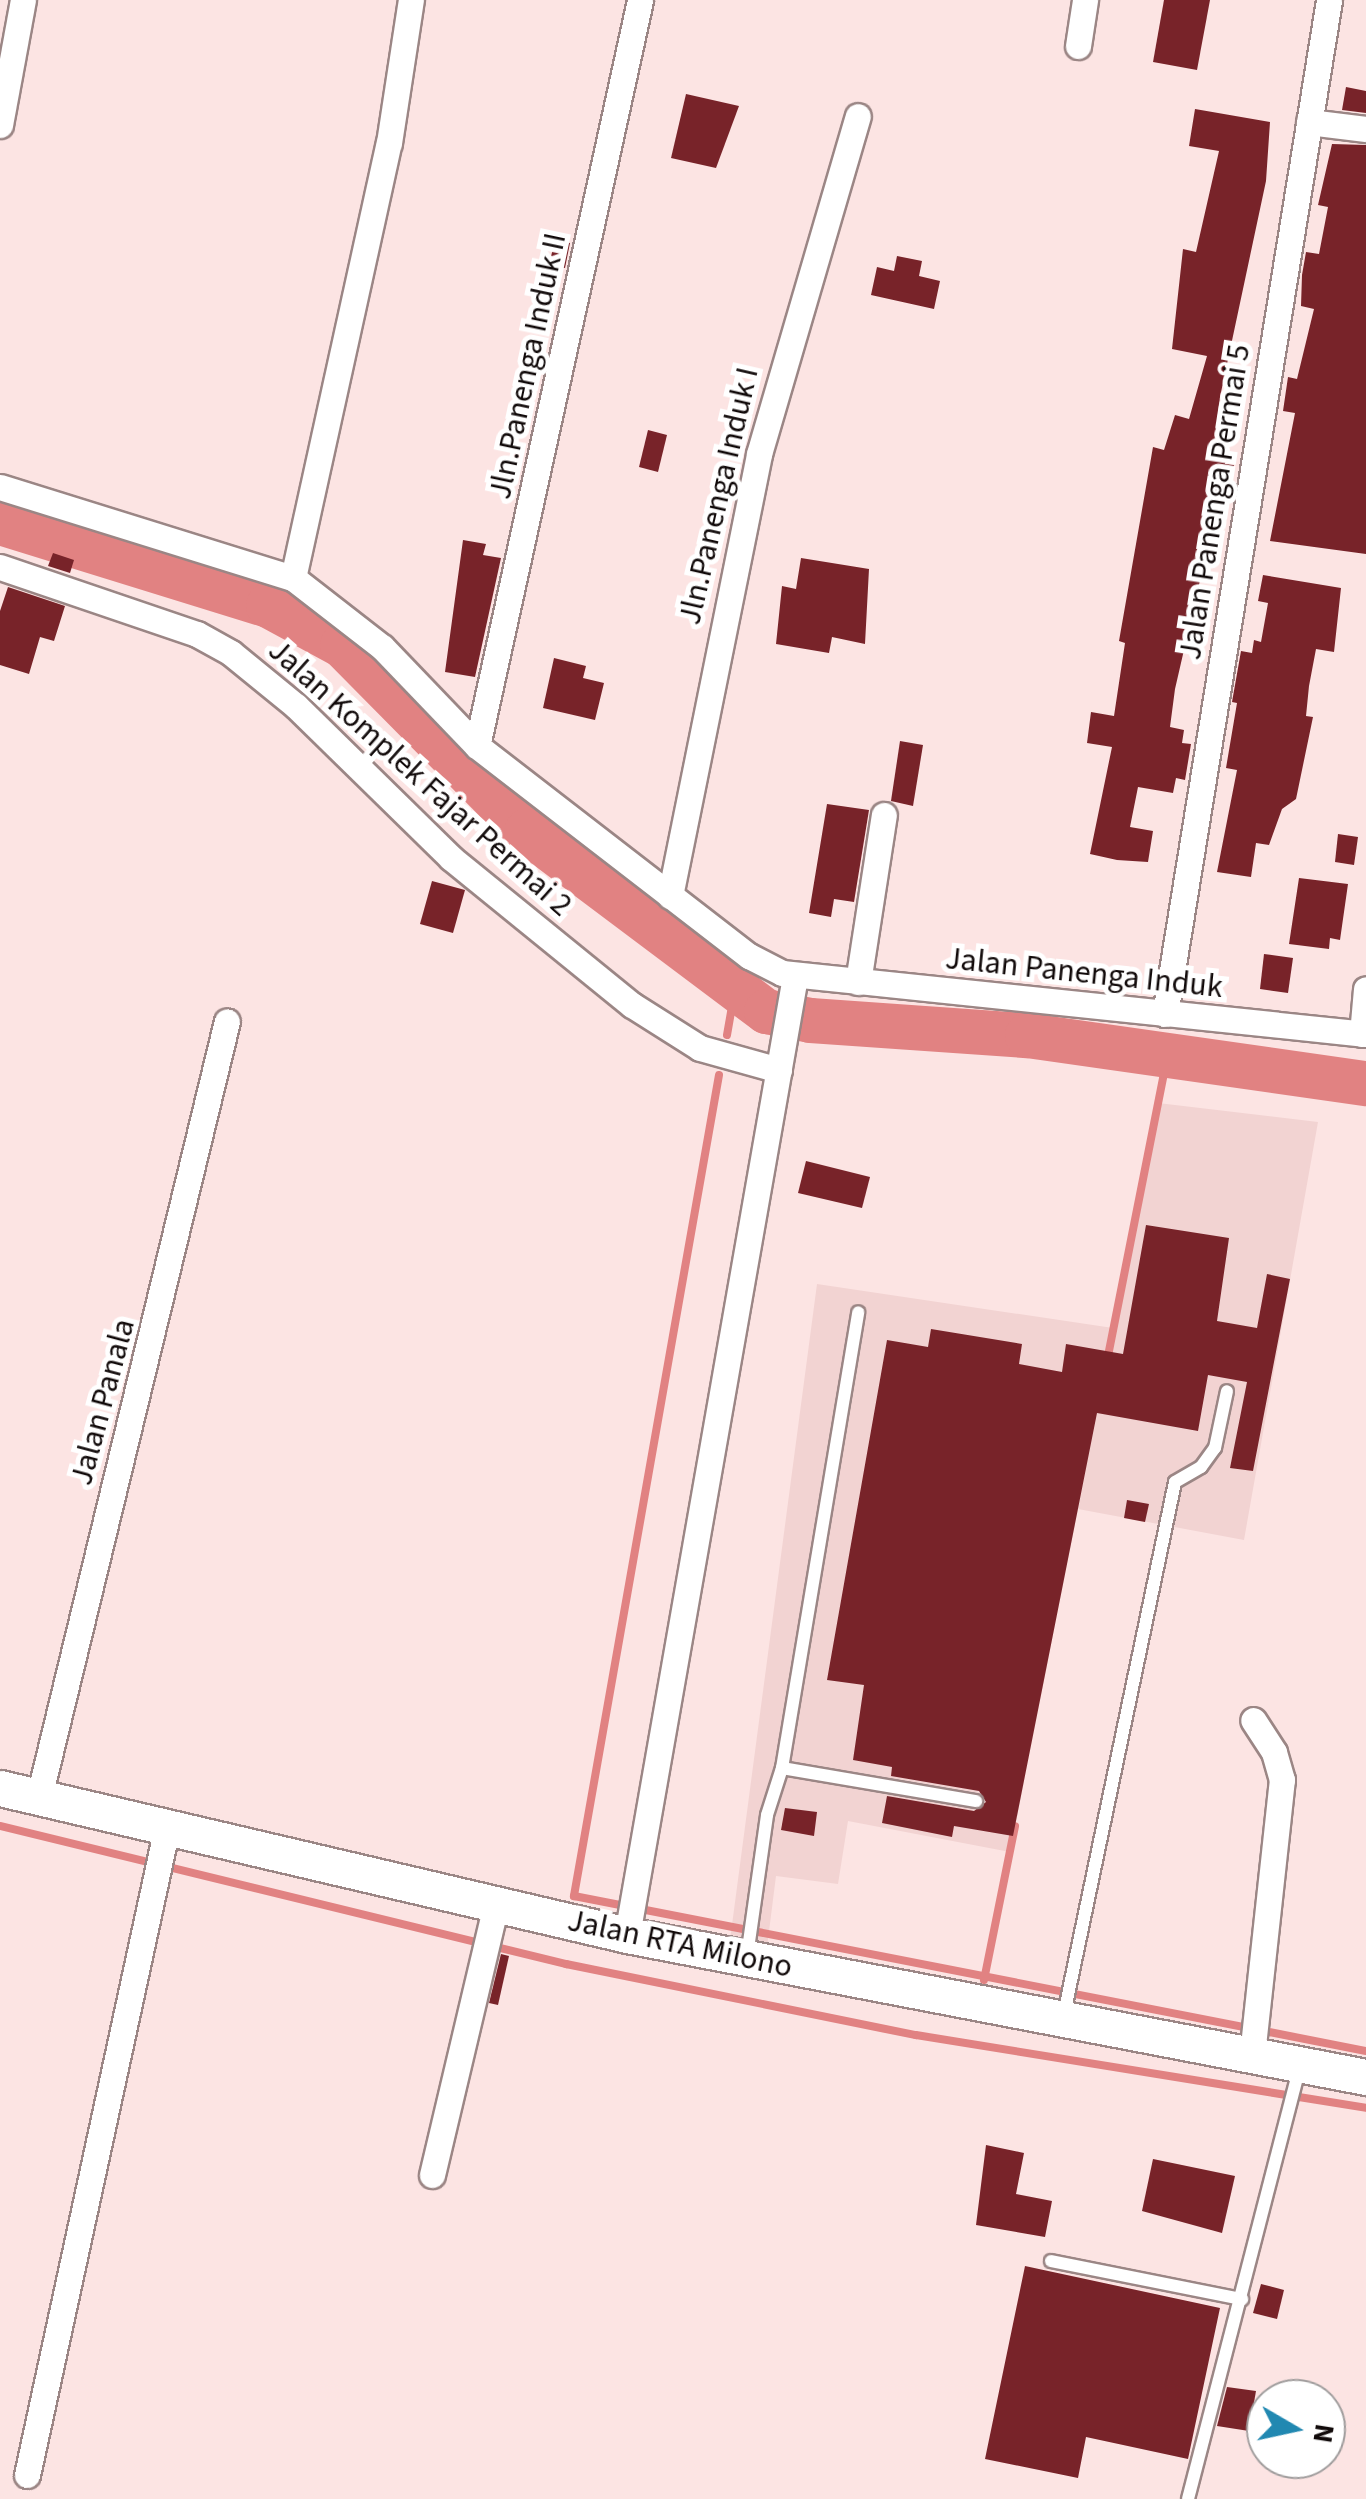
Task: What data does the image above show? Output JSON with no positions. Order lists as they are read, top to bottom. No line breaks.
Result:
{"streets":{"street":["Jln.Panenga Induk II","Jln.Panenga Induk I","Jalan Panenga Permai 5","Jalan Komplek Fajar Permai 2","Jalan Panenga Induk","Jalan Panala","Jalan RTA Milono"]},"crossings":[["Jln.Panenga Induk II","Jalan Panenga Induk"],["Jln.Panenga Induk I","Jalan Panenga Induk"],["Jalan Panenga Permai 5","Jalan Panenga Induk"],["Jalan Panala","Jalan RTA Milono"]],"north":"right"}
